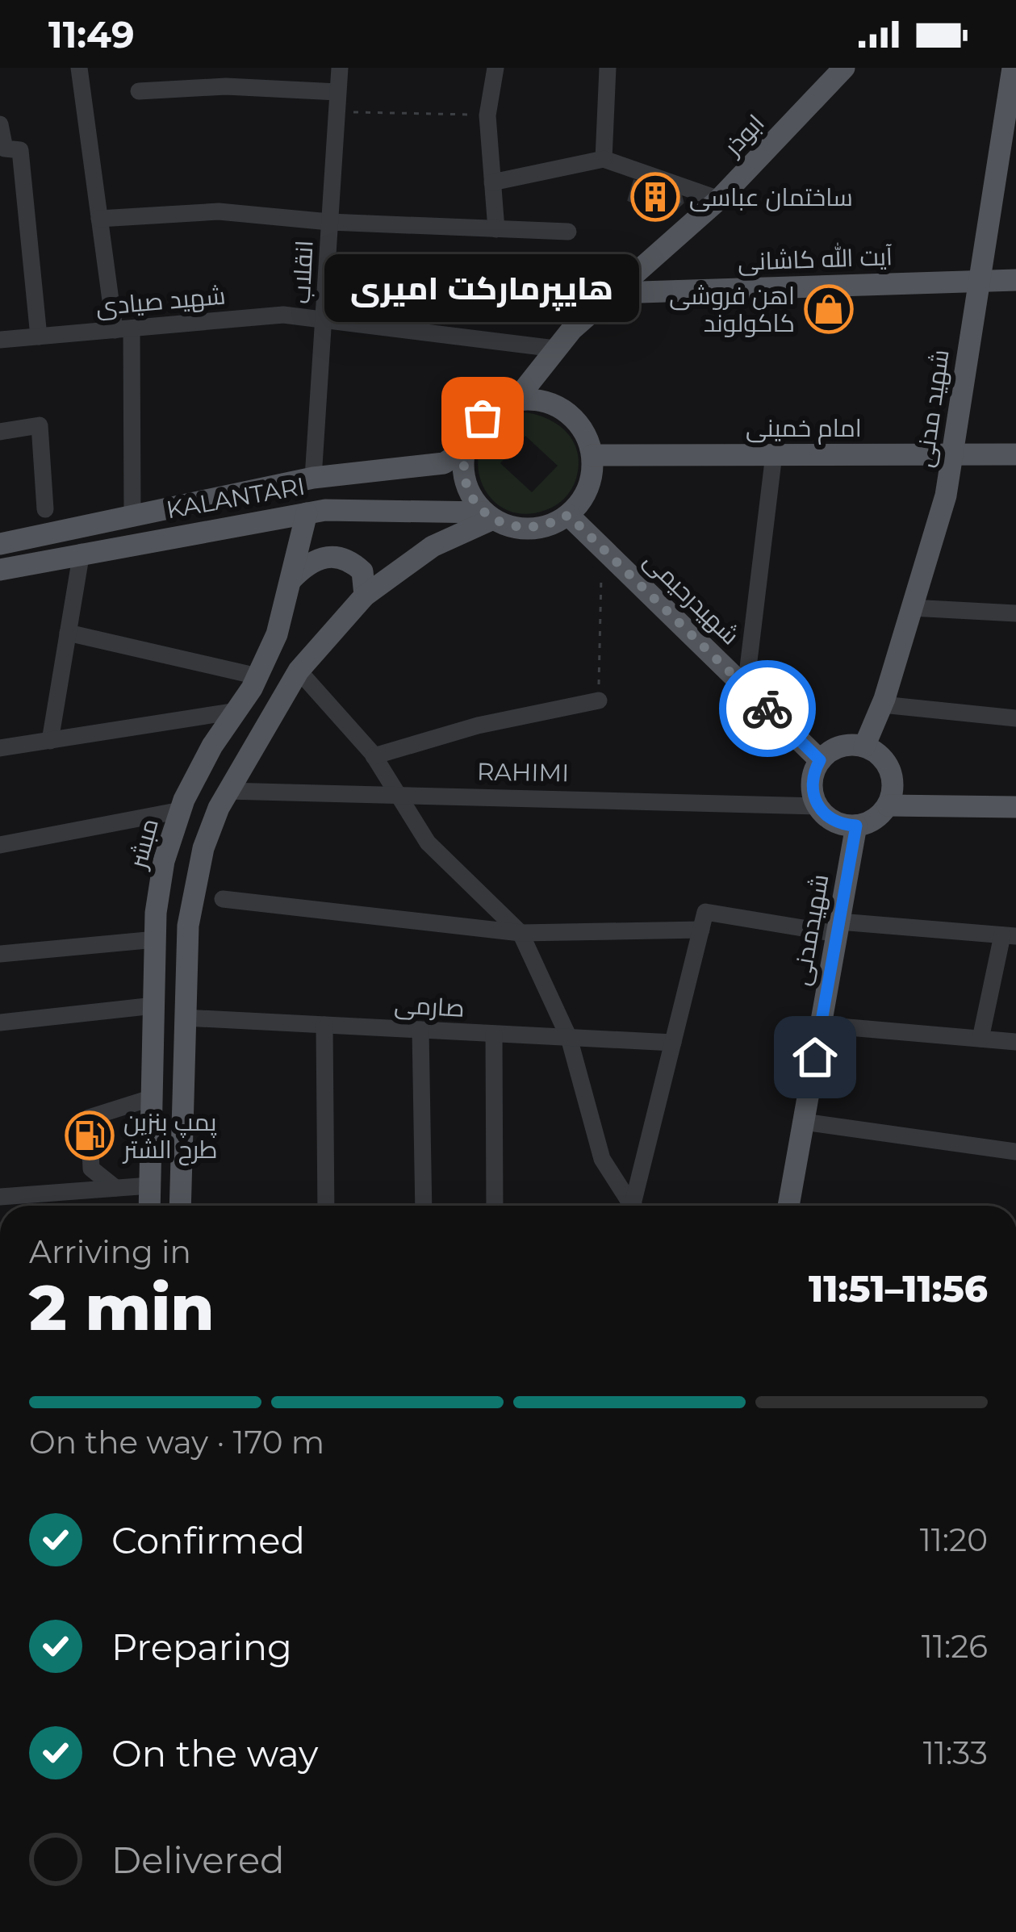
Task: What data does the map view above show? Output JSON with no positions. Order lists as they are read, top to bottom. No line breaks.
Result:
{"streets":{"main road":["ابوذر","آیت الله کاشانی","شهید مدنی","امام خمینی","KALANTARI","شهیدرحیمی","مبشر","شهیدمدنی"],"street":["انقلاب","شهید صیادی","RAHIMI","صارمی"]},"crossings":[["ابوذر","آیت الله کاشانی"],["ابوذر","شهید صیادی"],["ابوذر","امام خمینی"],["ابوذر","KALANTARI"],["ابوذر","شهیدرحیمی"],["آیت الله کاشانی","شهید مدنی"],["انقلاب","شهید صیادی"],["انقلاب","KALANTARI"],["شهید مدنی","امام خمینی"],["شهید مدنی","شهیدرحیمی"],["شهید مدنی","RAHIMI"],["شهید مدنی","شهیدمدنی"],["امام خمینی","KALANTARI"],["امام خمینی","شهیدرحیمی"],["KALANTARI","شهیدرحیمی"],["KALANTARI","مبشر"],["شهیدرحیمی","RAHIMI"],["شهیدرحیمی","شهیدمدنی"],["RAHIMI","شهیدمدنی"]],"places":{"building":["ساختمان عباسی"],"shop":["اهن فروشی کاکولوند"],"other":["هایپرمارکت امیری"],"fuel station":["پمپ بنزین طرح الشتر"]},"page":{"status":"11:49","bubble":"هایپرمارکت امیری","heading":["2 min","Arriving in","11:51–11:56"],"bar":"On the way · 170 m","list":[["Confirmed","11:20"],["Preparing","11:26"],["On the way","11:33"],"Delivered"]}}
